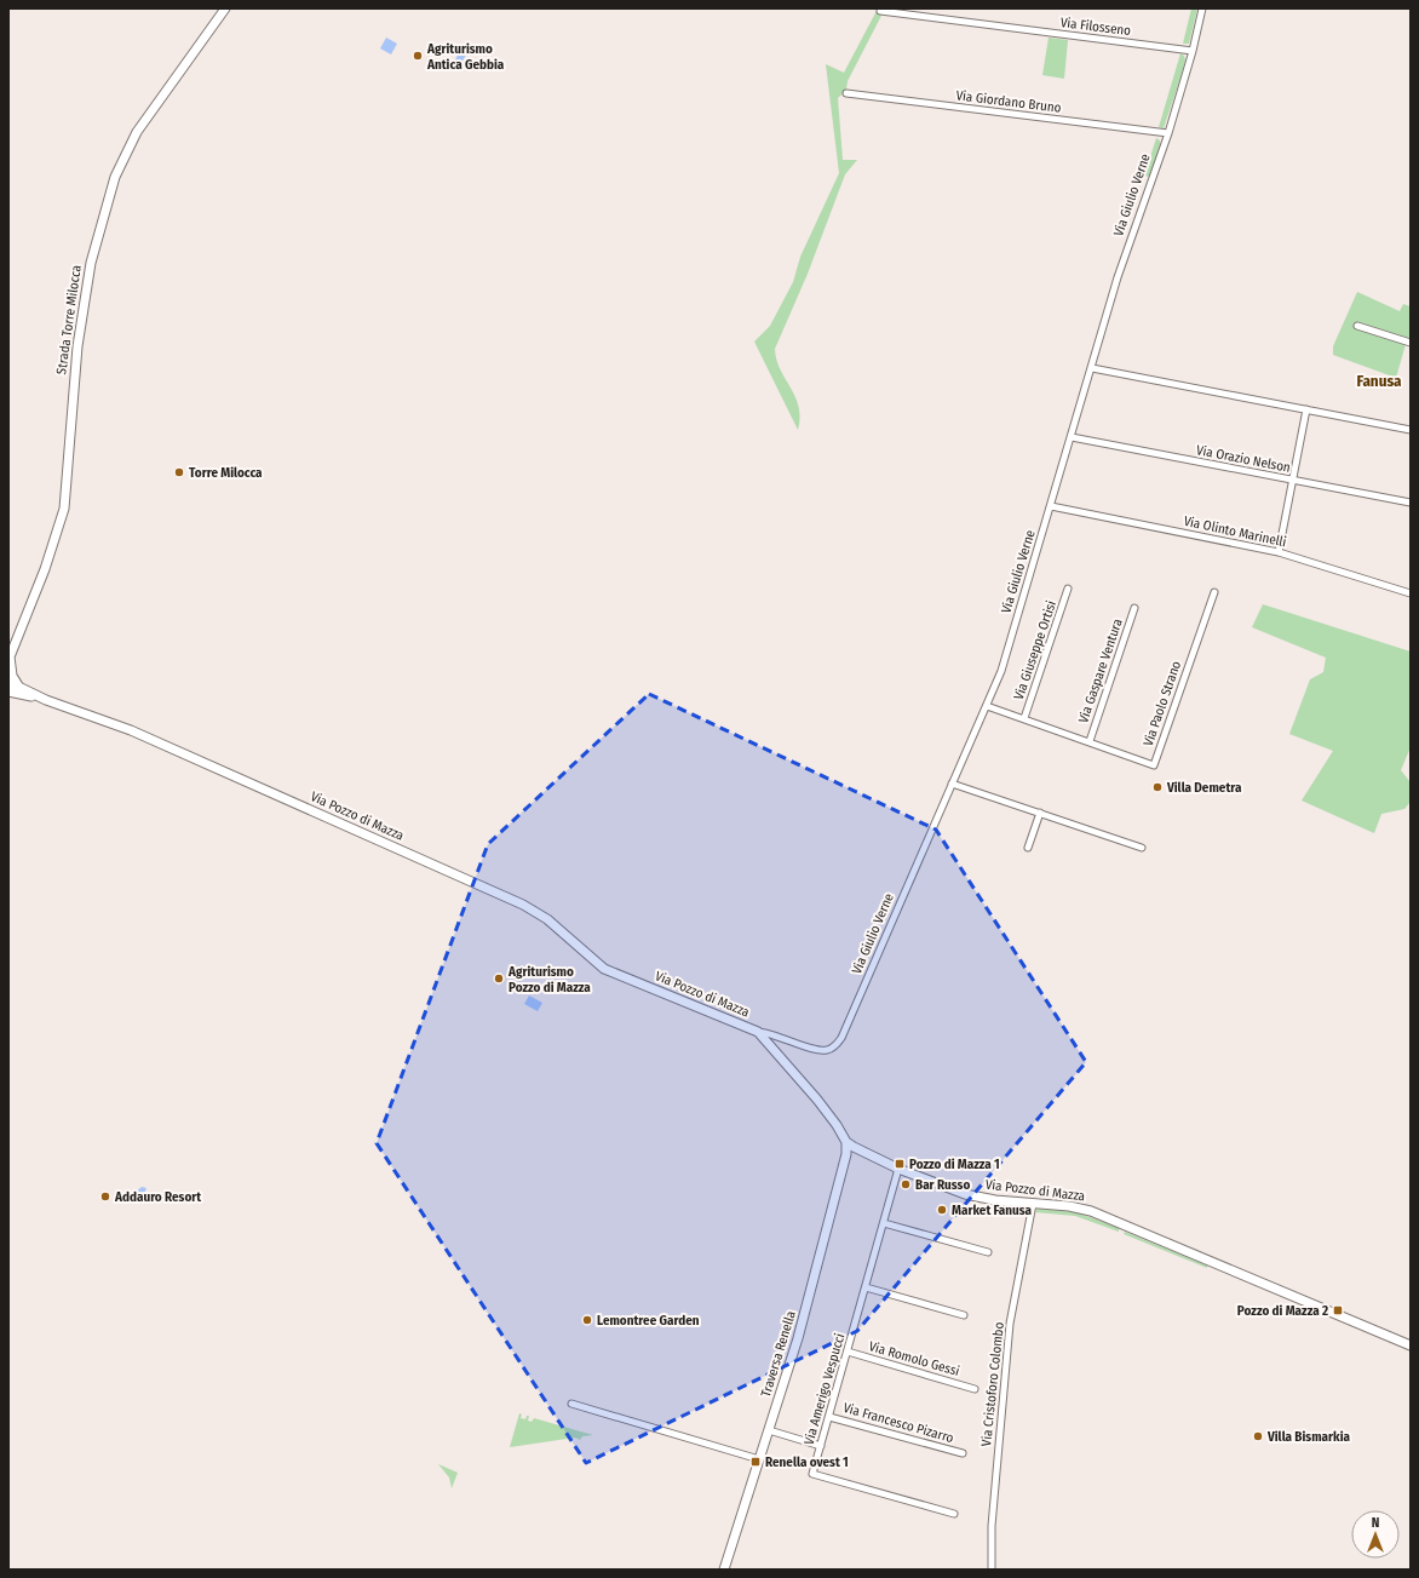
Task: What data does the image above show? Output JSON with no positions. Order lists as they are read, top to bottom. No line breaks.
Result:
{"streets":{"street":["Via Filosseno","Via Giordano Bruno","Via Giulio Verne","Strada Torre Milocca","Via Orazio Nelson","Via Olinto Marinelli","Via Giuseppe Ortisi","Via Gaspare Ventura","Via Paolo Strano","Via Pozzo di Mazza","Traversa Renella","Via Romolo Gessi","Via Cristoforo Colombo","Via Amerigo Vespucci","Via Francesco Pizarro"]},"crossings":[["Via Filosseno","Via Giulio Verne"],["Via Giordano Bruno","Via Giulio Verne"],["Via Giulio Verne","Via Orazio Nelson"],["Via Giulio Verne","Via Olinto Marinelli"],["Via Giulio Verne","Via Paolo Strano"],["Via Giulio Verne","Via Pozzo di Mazza"],["Via Giuseppe Ortisi","Via Paolo Strano"],["Via Gaspare Ventura","Via Paolo Strano"],["Via Pozzo di Mazza","Traversa Renella"],["Via Pozzo di Mazza","Via Cristoforo Colombo"],["Via Pozzo di Mazza","Via Amerigo Vespucci"],["Via Romolo Gessi","Via Amerigo Vespucci"],["Via Amerigo Vespucci","Via Francesco Pizarro"]],"districts":["Fanusa"],"places":{"other":["Agriturismo Antica Gebbia","Torre Milocca","Villa Demetra","Agriturismo Pozzo di Mazza","Bar Russo","Addauro Resort","Market Fanusa","Lemontree Garden","Villa Bismarkia"],"transit":["Pozzo di Mazza 1","Pozzo di Mazza 2","Renella ovest 1"]},"north":"top"}
